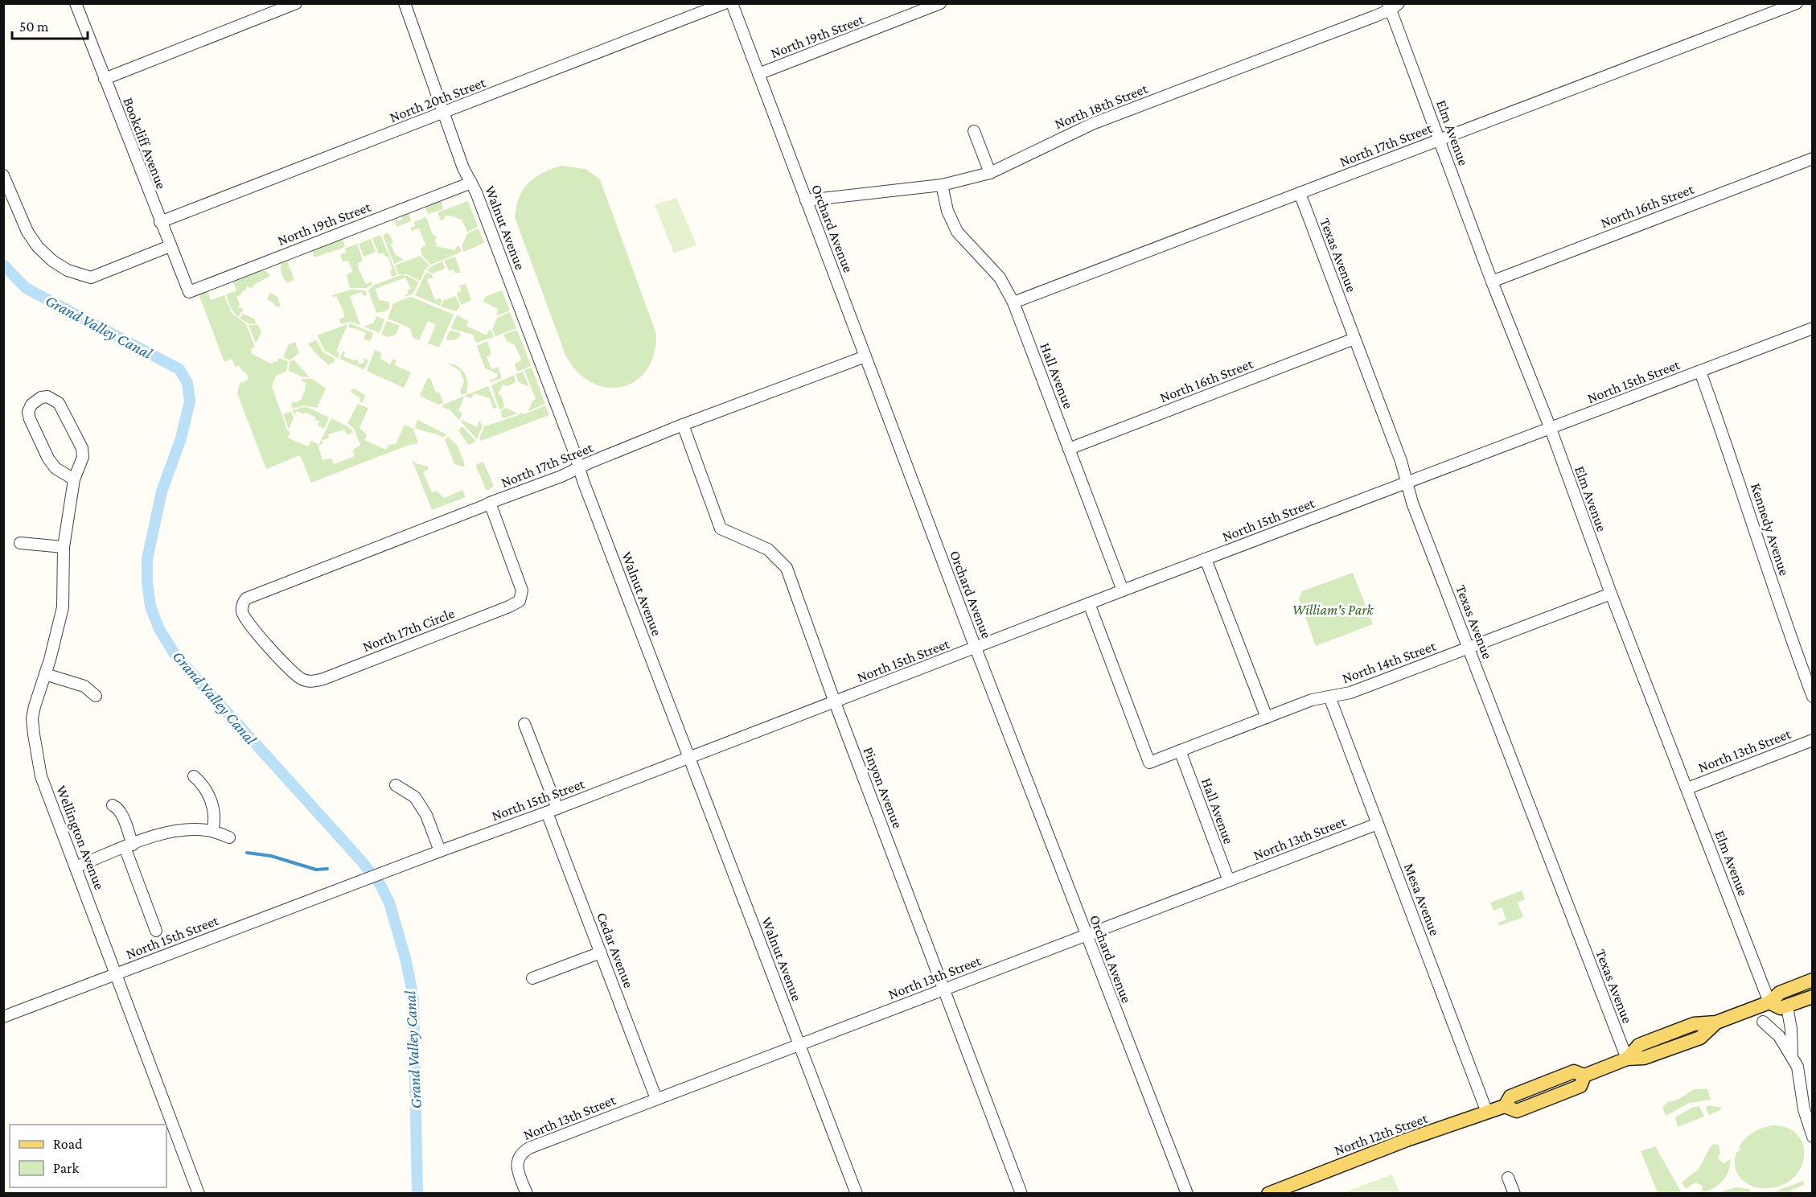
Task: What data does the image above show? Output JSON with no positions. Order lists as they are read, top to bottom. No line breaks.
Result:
{"streets":{"main road":["North 12th Street"],"street":["North 19th Street","North 20th Street","North 18th Street","Elm Avenue","Bookcliff Avenue","North 17th Street","North 16th Street","Walnut Avenue","Orchard Avenue","Texas Avenue","Hall Avenue","North 15th Street","Kennedy Avenue","North 17th Circle","North 14th Street","North 13th Street","Pinyon Avenue","Wellington Avenue","Mesa Avenue","Cedar Avenue"]},"crossings":[["North 19th Street","Bookcliff Avenue"],["North 19th Street","Walnut Avenue"],["North 19th Street","Orchard Avenue"],["North 20th Street","Bookcliff Avenue"],["North 20th Street","Walnut Avenue"],["North 18th Street","Elm Avenue"],["North 18th Street","Orchard Avenue"],["North 18th Street","Hall Avenue"],["Elm Avenue","North 17th Street"],["Elm Avenue","North 16th Street"],["Elm Avenue","North 15th Street"],["Elm Avenue","North 14th Street"],["Elm Avenue","North 13th Street"],["Elm Avenue","North 12th Street"],["North 17th Street","Walnut Avenue"],["North 17th Street","Orchard Avenue"],["North 17th Street","Texas Avenue"],["North 17th Street","Hall Avenue"],["North 17th Street","North 17th Circle"],["North 17th Street","Pinyon Avenue"],["North 16th Street","Texas Avenue"],["North 16th Street","Hall Avenue"],["Walnut Avenue","North 15th Street"],["Walnut Avenue","North 13th Street"],["Orchard Avenue","North 15th Street"],["Orchard Avenue","North 13th Street"],["Texas Avenue","North 15th Street"],["Texas Avenue","North 14th Street"],["Texas Avenue","North 12th Street"],["Hall Avenue","North 15th Street"],["Hall Avenue","North 14th Street"],["Hall Avenue","North 13th Street"],["North 15th Street","Kennedy Avenue"],["North 15th Street","North 14th Street"],["North 15th Street","Pinyon Avenue"],["North 15th Street","Wellington Avenue"],["North 15th Street","Cedar Avenue"],["North 14th Street","Mesa Avenue"],["North 13th Street","Pinyon Avenue"],["North 13th Street","Mesa Avenue"],["North 13th Street","Cedar Avenue"],["Mesa Avenue","North 12th Street"]],"water":["Grand Valley Canal"],"parks":["William's Park"],"legend":["Road","Park"],"scale_bar":"50 m"}
